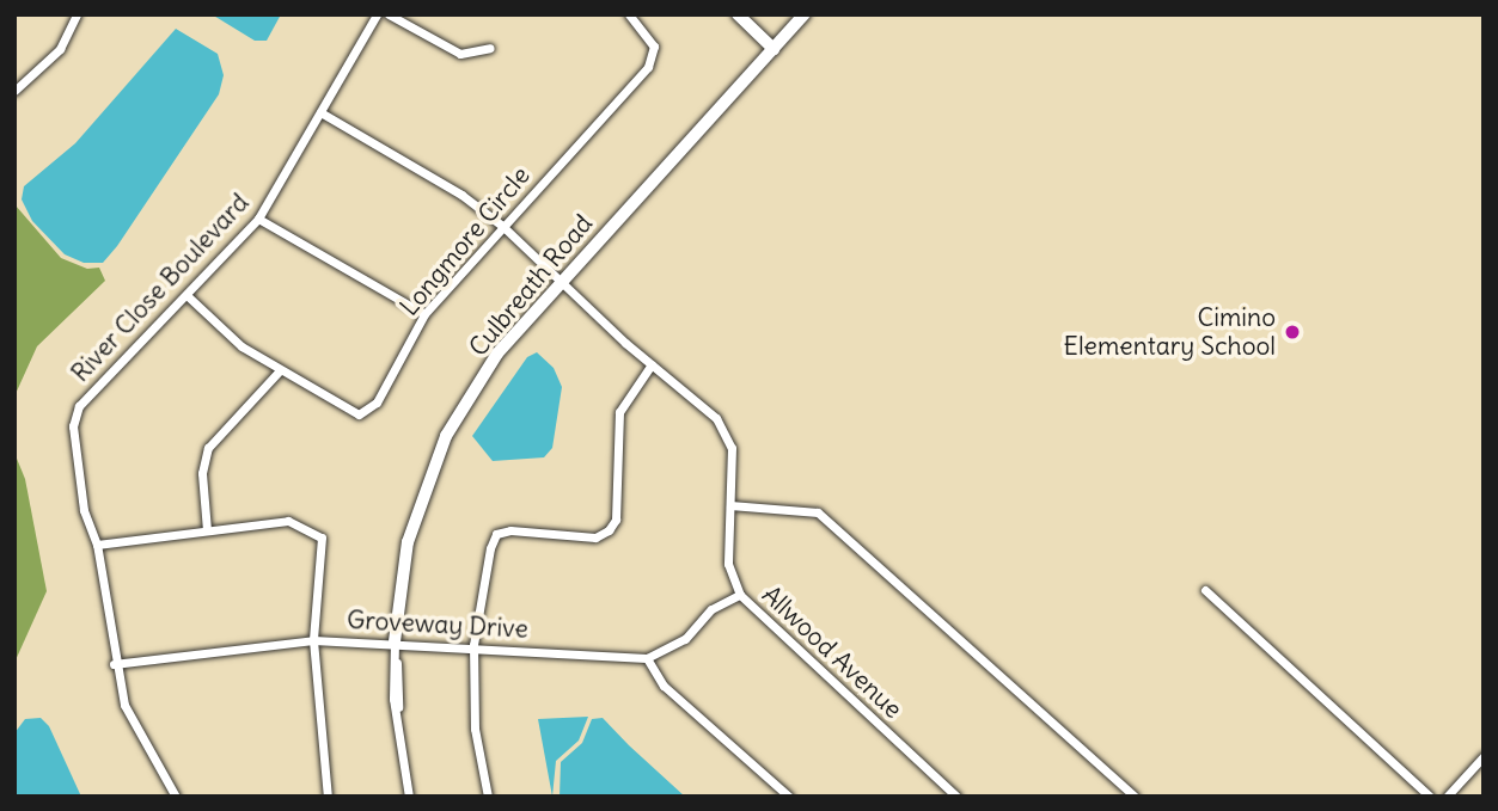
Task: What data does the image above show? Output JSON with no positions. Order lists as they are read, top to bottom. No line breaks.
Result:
{"streets":{"street":["Longmore Circle","Culbreath Road","River Close Boulevard","Groveway Drive","Allwood Avenue"]},"crossings":[["Longmore Circle","River Close Boulevard"],["Longmore Circle","Allwood Avenue"],["Culbreath Road","Groveway Drive"],["Culbreath Road","Allwood Avenue"],["River Close Boulevard","Groveway Drive"],["River Close Boulevard","Allwood Avenue"]],"places":["Cimino Elementary School"]}
